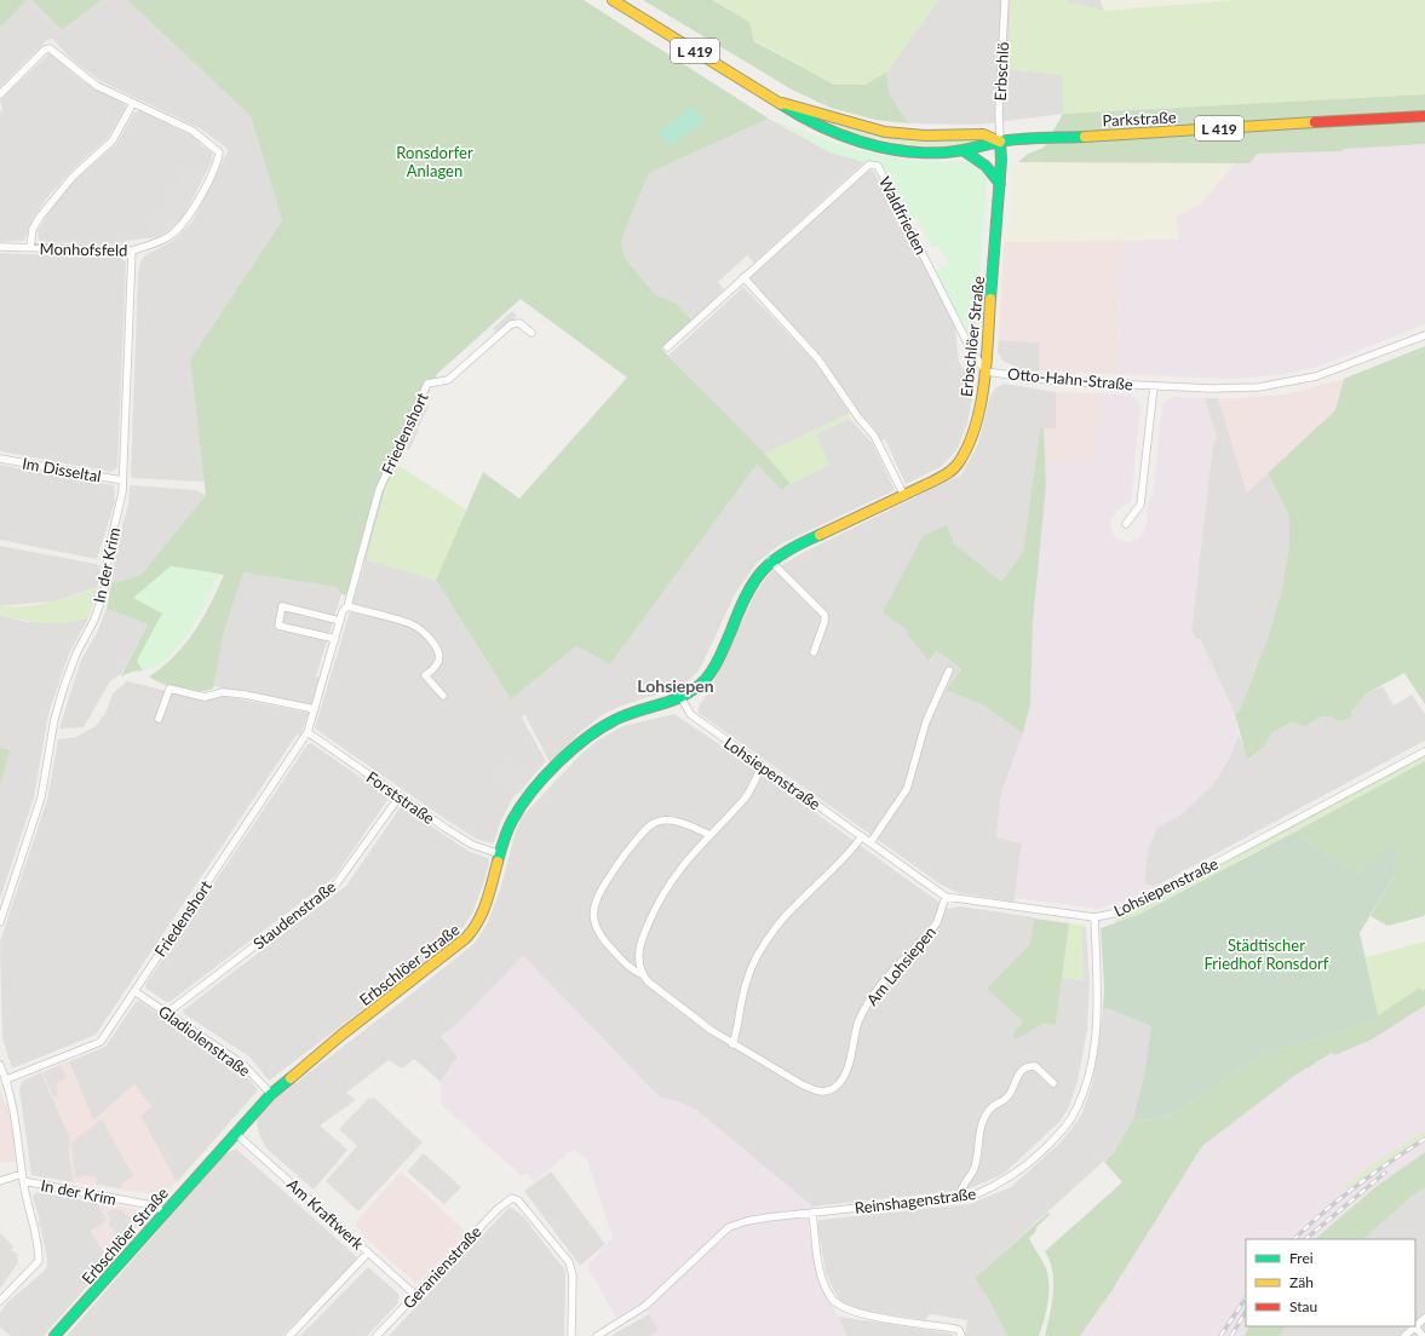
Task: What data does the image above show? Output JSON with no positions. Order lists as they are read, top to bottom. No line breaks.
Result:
{"streets":{"street":["L 419","Erbschlö","Parkstraße","Waldfrieden","Monhofsfeld","Erbschlöer Straße","Otto-Hahn-Straße","Friedenshort","Im Disseltal","In der Krim","Lohsiepenstraße","Forststraße","Staudenstraße","Am Lohsiepen","Gladiolenstraße","Reinshagenstraße","Am Kraftwerk","Geranienstraße"]},"crossings":[["Erbschlö","Parkstraße"],["Erbschlö","Erbschlöer Straße"],["Parkstraße","Erbschlöer Straße"],["Waldfrieden","Erbschlöer Straße"],["Waldfrieden","Otto-Hahn-Straße"],["Monhofsfeld","In der Krim"],["Erbschlöer Straße","Otto-Hahn-Straße"],["Erbschlöer Straße","In der Krim"],["Erbschlöer Straße","Lohsiepenstraße"],["Erbschlöer Straße","Forststraße"],["Erbschlöer Straße","Gladiolenstraße"],["Erbschlöer Straße","Am Kraftwerk"],["Friedenshort","In der Krim"],["Friedenshort","Forststraße"],["Friedenshort","Gladiolenstraße"],["Im Disseltal","In der Krim"],["Lohsiepenstraße","Am Lohsiepen"],["Lohsiepenstraße","Reinshagenstraße"],["Forststraße","Staudenstraße"],["Staudenstraße","Gladiolenstraße"],["Am Kraftwerk","Geranienstraße"]],"districts":["Lohsiepen"],"parks":["Ronsdorfer Anlagen","Städtischer Friedhof Ronsdorf"],"legend":["Frei","Zäh","Stau"]}
